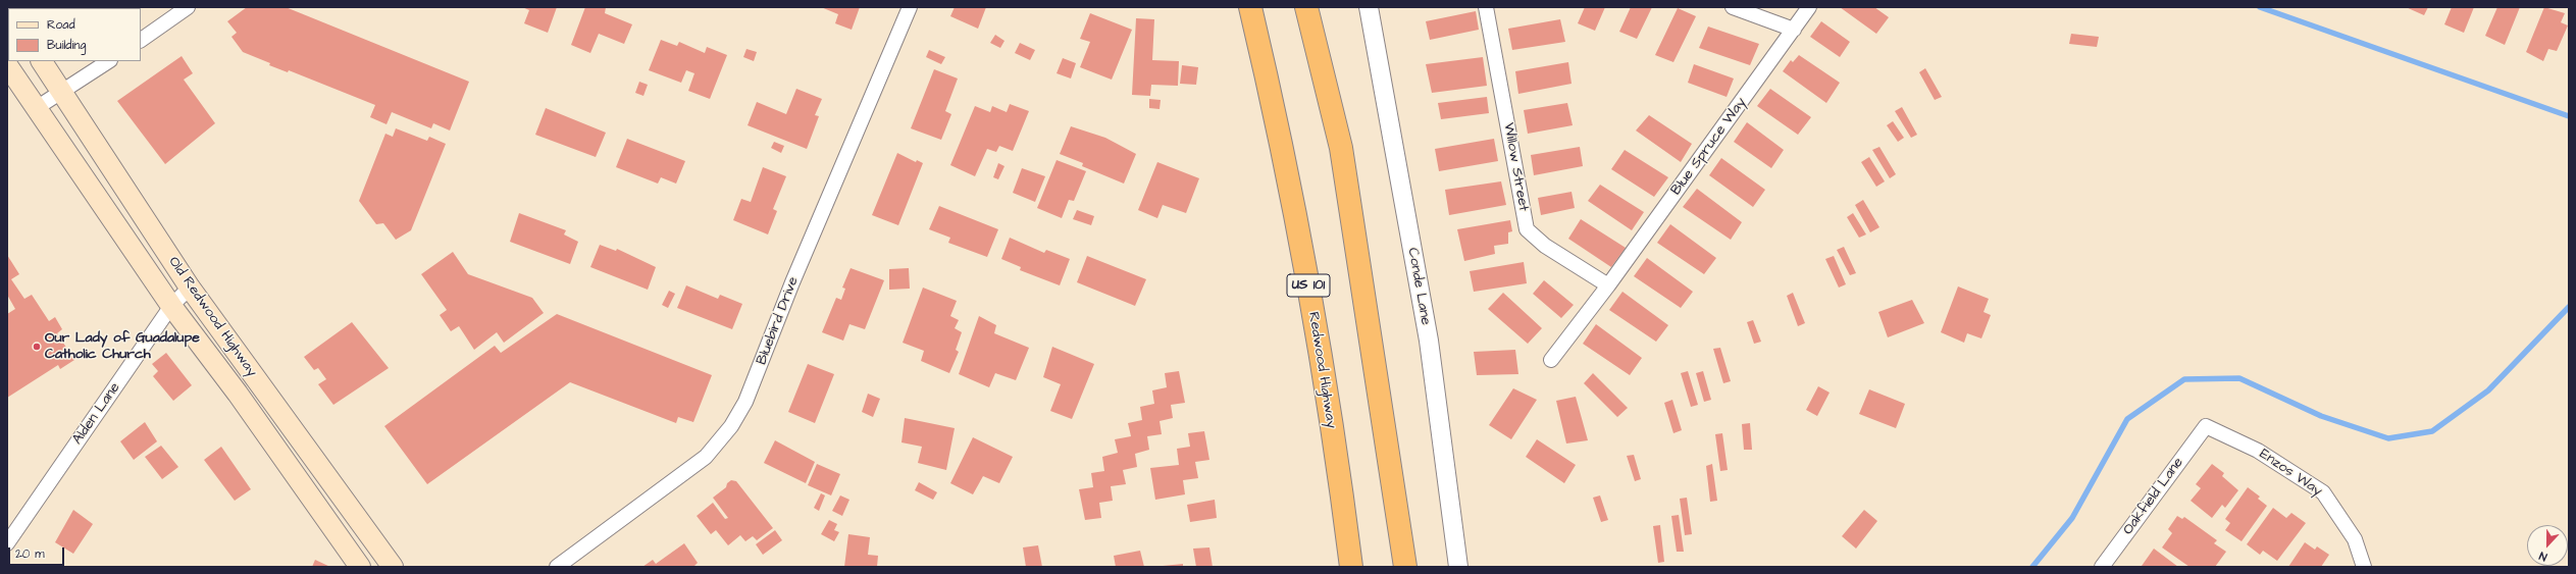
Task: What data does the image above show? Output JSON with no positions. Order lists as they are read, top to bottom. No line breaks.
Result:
{"streets":{"highway":["US 101","Redwood Highway"],"main road":["Old Redwood Highway"],"street":["Blue Spruce Way","Willow Street","Conde Lane","Bluebird Drive","Alden Lane","Enzos Way","Oakfield Lane"]},"crossings":[["Blue Spruce Way","Willow Street"],["Old Redwood Highway","Alden Lane"],["Enzos Way","Oakfield Lane"]],"places":["Our Lady of Guadalupe Catholic Church"],"legend":["Road","Building"],"scale_bar":"20 m","north":"bottom"}
